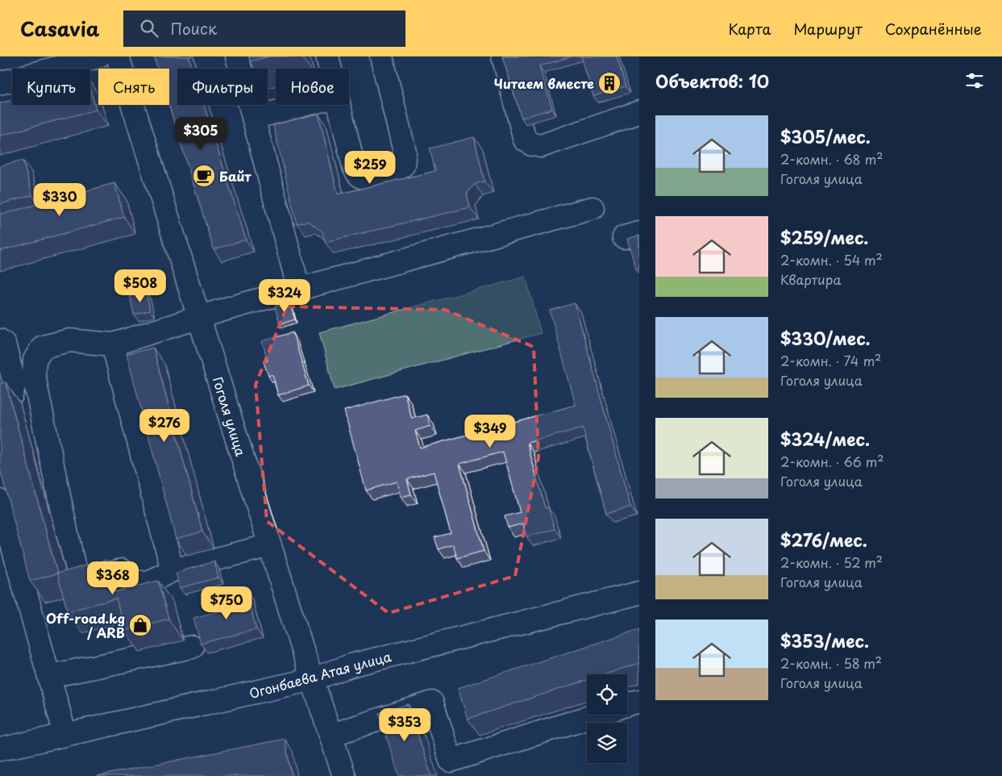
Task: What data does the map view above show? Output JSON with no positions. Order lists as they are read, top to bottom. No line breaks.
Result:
{"streets":{"street":["Гоголя улица","Огонбаева Атая улица"]},"crossings":[["Гоголя улица","Огонбаева Атая улица"]],"places":{"building":["Читаем вместе"],"cafe":["Байт"],"shop":["Off-road.kg / ARB"]},"page":{"header":"Casavia","search":"Поиск","nav":["Карта","Маршрут","Сохранённые"],"heading":"Объектов: 10","chip":["Купить","Снять","Фильтры","Новое"],"list":[{"name":"$305/мес.","note":"2-комн. · 68 m² · Гоголя улица"},{"name":"$259/мес.","note":"2-комн. · 54 m² · Квартира"},{"name":"$330/мес.","note":"2-комн. · 74 m² · Гоголя улица"},{"name":"$324/мес.","note":"2-комн. · 66 m² · Гоголя улица"},{"name":"$276/мес.","note":"2-комн. · 52 m² · Гоголя улица"},{"name":"$353/мес.","note":"2-комн. · 58 m² · Гоголя улица"}],"price":["$305","$259","$330","$508","$324","$276","$349","$368","$750","$353"]}}
